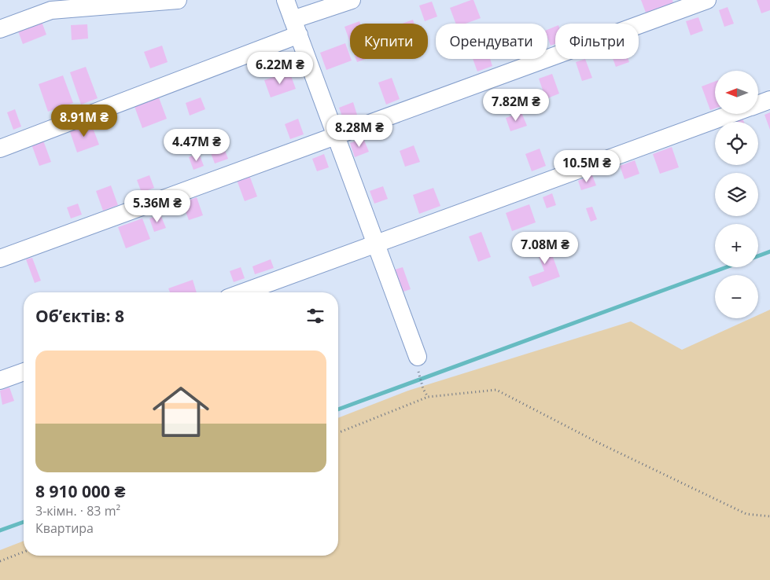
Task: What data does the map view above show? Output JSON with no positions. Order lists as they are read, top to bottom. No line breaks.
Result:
{"north":"left","page":{"chip":["Купити","Орендувати","Фільтри"],"price":["6.22M ₴","7.82M ₴","8.91M ₴","8.28M ₴","4.47M ₴","10.5M ₴","5.36M ₴","7.08M ₴"],"map_buttons":["+","−"],"heading":"Об’єктів: 8","list":[{"name":"8 910 000 ₴","note":"3-кімн. · 83 m² · Квартира"}]}}
